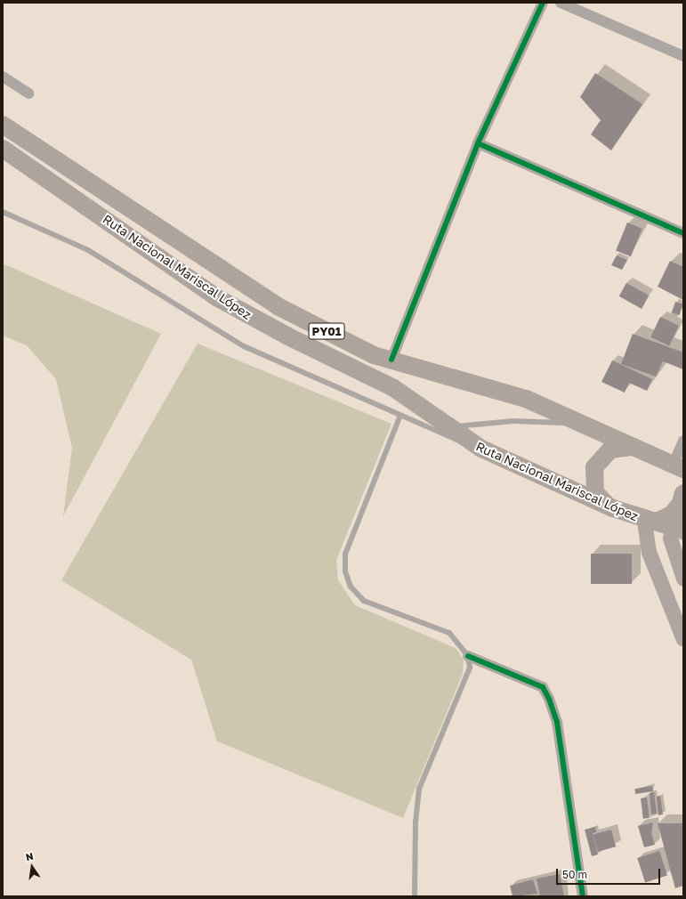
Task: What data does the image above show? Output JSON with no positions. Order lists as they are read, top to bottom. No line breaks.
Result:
{"streets":{"highway":["Ruta Nacional Mariscal López","PY01"]},"scale_bar":"50 m","north":"top"}
